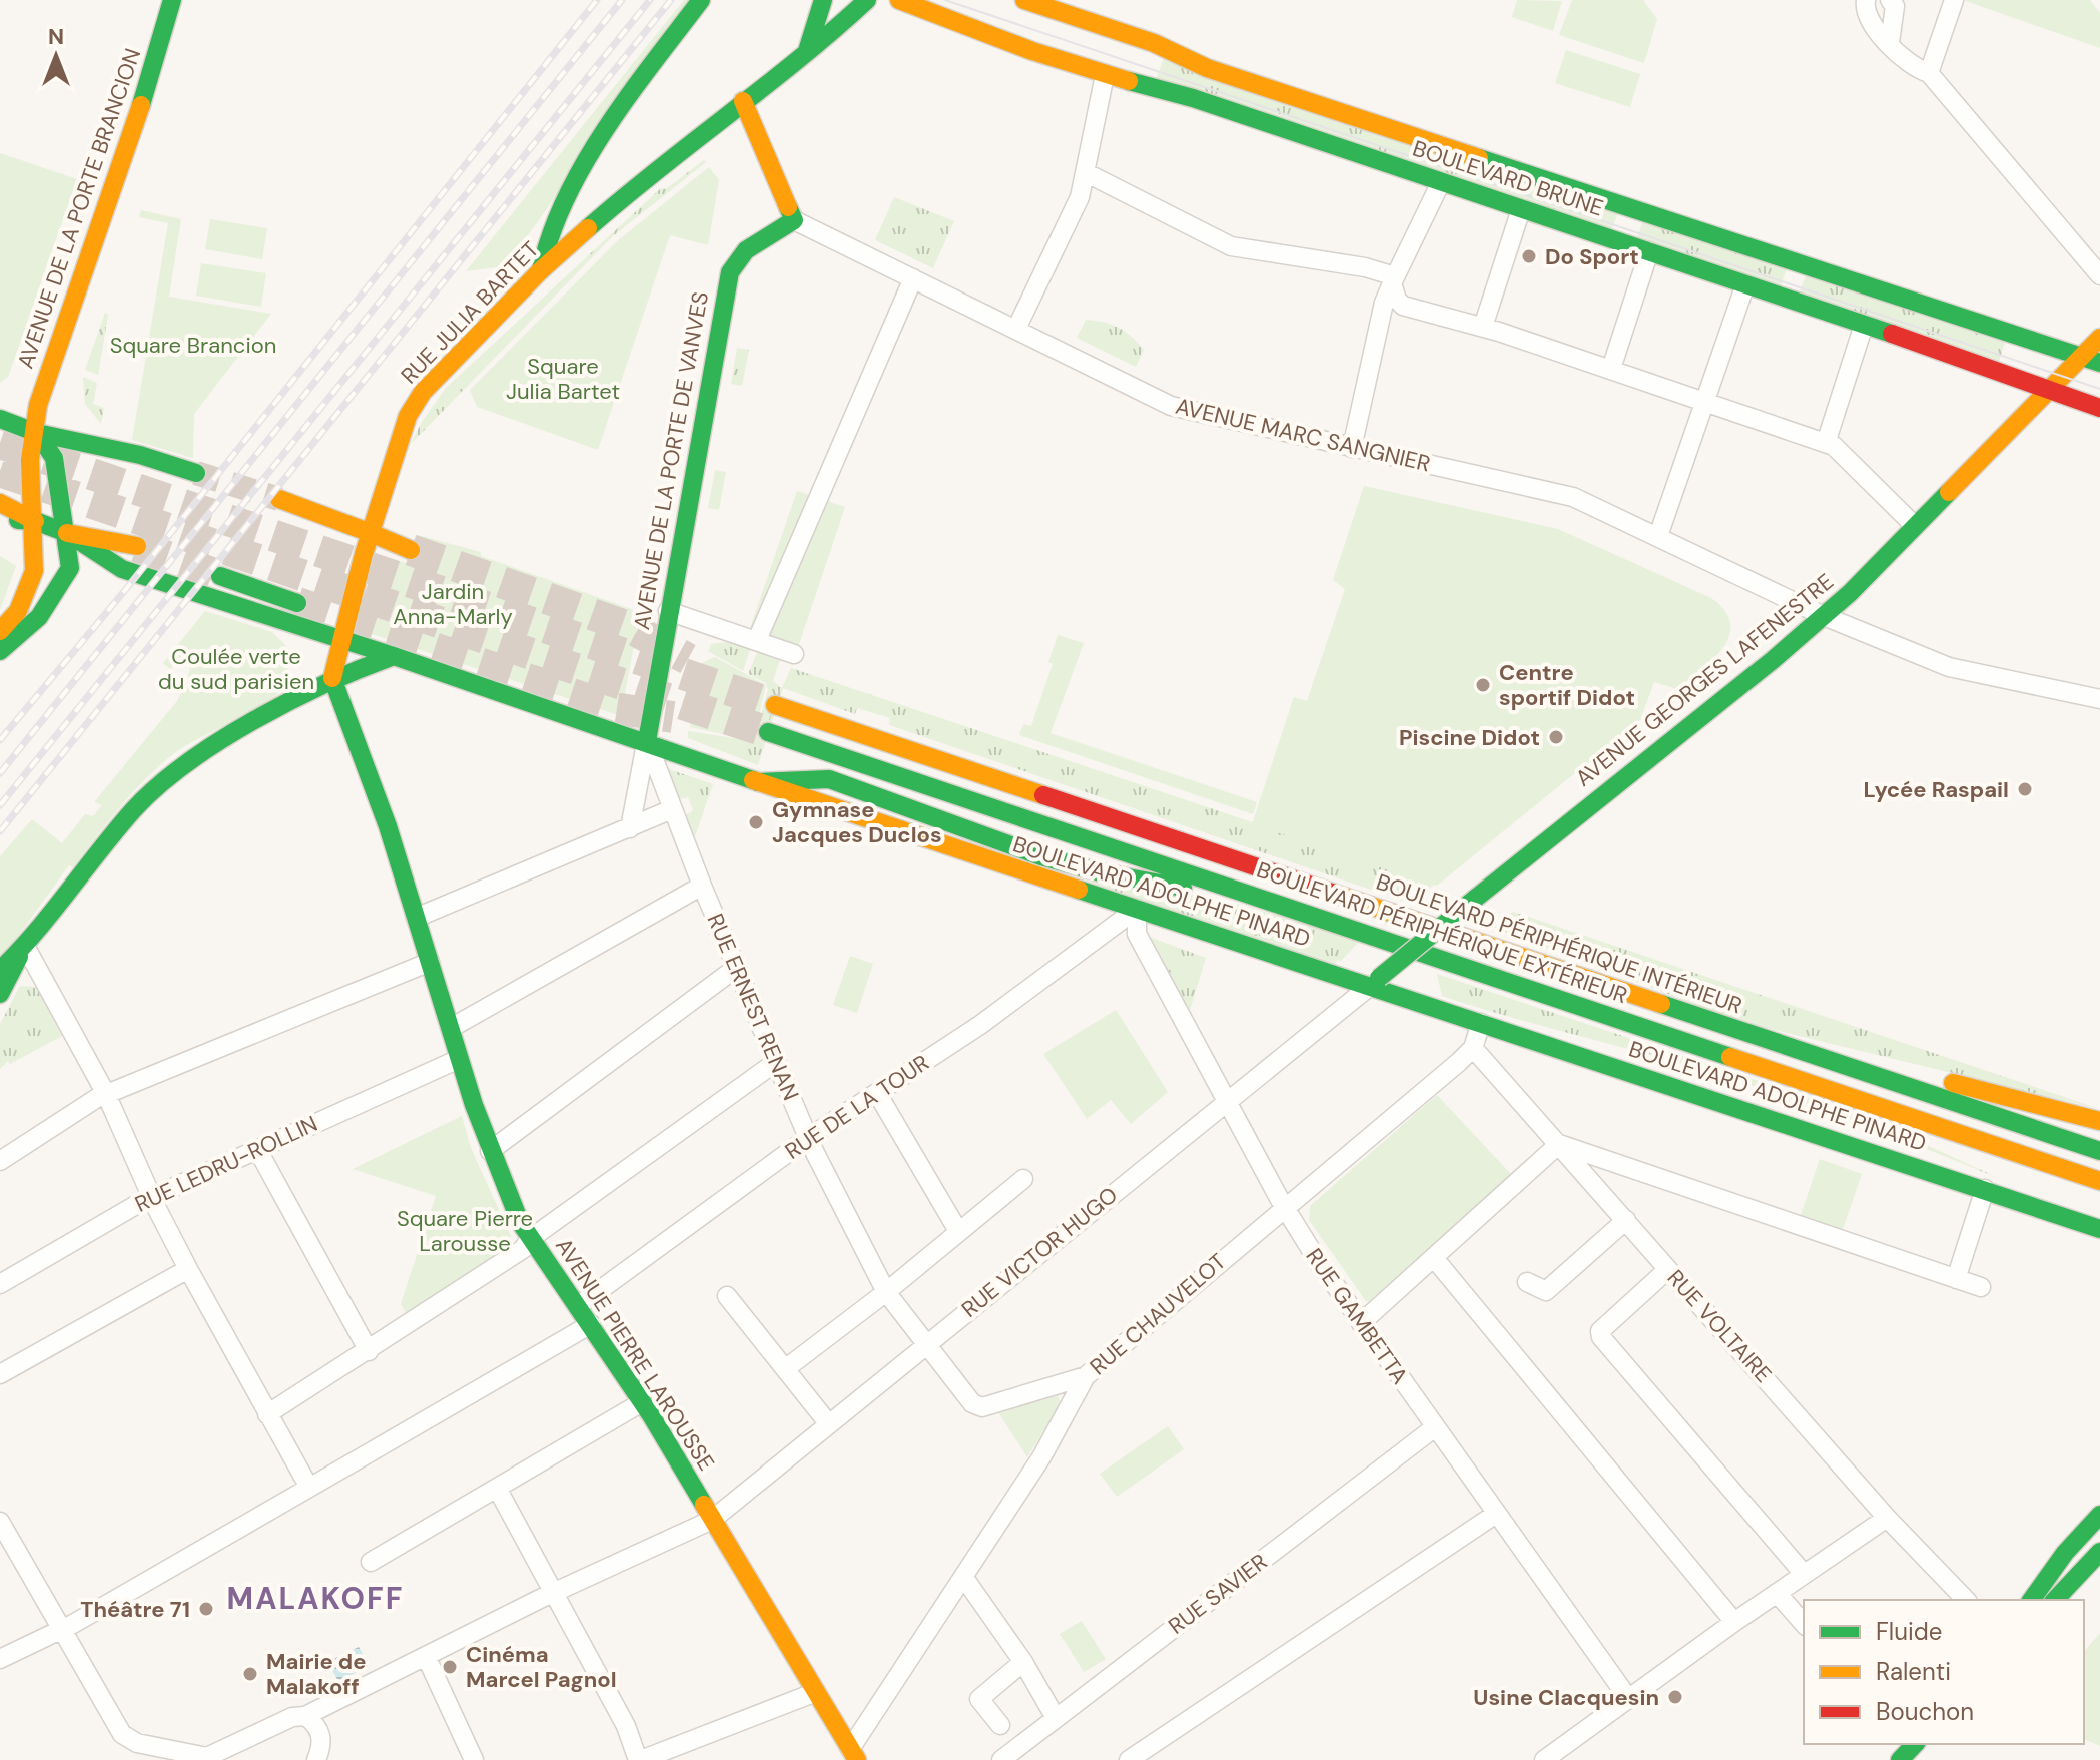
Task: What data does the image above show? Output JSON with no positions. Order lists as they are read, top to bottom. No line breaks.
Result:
{"streets":{"main road":["BOULEVARD BRUNE","AVENUE DE LA PORTE BRANCION","RUE JULIA BARTET","AVENUE DE LA PORTE DE VANVES","AVENUE GEORGES LAFENESTRE","BOULEVARD ADOLPHE PINARD","BOULEVARD PÉRIPHÉRIQUE EXTÉRIEUR","BOULEVARD PÉRIPHÉRIQUE INTÉRIEUR","AVENUE PIERRE LAROUSSE"],"street":["AVENUE MARC SANGNIER","RUE ERNEST RENAN","RUE DE LA TOUR","RUE LEDRU-ROLLIN","RUE VICTOR HUGO","RUE CHAUVELOT","RUE GAMBETTA","RUE VOLTAIRE","RUE SAVIER"]},"crossings":[["BOULEVARD BRUNE","AVENUE GEORGES LAFENESTRE"],["RUE JULIA BARTET","BOULEVARD ADOLPHE PINARD"],["RUE JULIA BARTET","AVENUE PIERRE LAROUSSE"],["AVENUE MARC SANGNIER","AVENUE DE LA PORTE DE VANVES"],["AVENUE MARC SANGNIER","AVENUE GEORGES LAFENESTRE"],["AVENUE DE LA PORTE DE VANVES","BOULEVARD ADOLPHE PINARD"],["AVENUE DE LA PORTE DE VANVES","RUE ERNEST RENAN"],["AVENUE GEORGES LAFENESTRE","BOULEVARD ADOLPHE PINARD"],["AVENUE GEORGES LAFENESTRE","RUE VICTOR HUGO"],["BOULEVARD ADOLPHE PINARD","RUE ERNEST RENAN"],["BOULEVARD ADOLPHE PINARD","RUE DE LA TOUR"],["BOULEVARD ADOLPHE PINARD","RUE VICTOR HUGO"],["BOULEVARD ADOLPHE PINARD","RUE GAMBETTA"],["RUE ERNEST RENAN","RUE DE LA TOUR"],["RUE ERNEST RENAN","RUE VICTOR HUGO"],["RUE ERNEST RENAN","RUE CHAUVELOT"],["RUE DE LA TOUR","RUE GAMBETTA"],["RUE DE LA TOUR","AVENUE PIERRE LAROUSSE"],["RUE LEDRU-ROLLIN","AVENUE PIERRE LAROUSSE"],["RUE VICTOR HUGO","RUE GAMBETTA"],["RUE VICTOR HUGO","AVENUE PIERRE LAROUSSE"],["RUE CHAUVELOT","RUE GAMBETTA"],["RUE CHAUVELOT","RUE VOLTAIRE"],["RUE CHAUVELOT","AVENUE PIERRE LAROUSSE"],["RUE GAMBETTA","RUE SAVIER"]],"districts":["MALAKOFF"],"parks":["Square Brancion","Square Julia Bartet","Jardin Anna-Marly","Coulée verte du sud parisien","Square Pierre Larousse"],"places":["Do Sport","Centre sportif Didot","Piscine Didot","Lycée Raspail","Gymnase Jacques Duclos","Théâtre 71","Cinéma Marcel Pagnol","Mairie de Malakoff","Usine Clacquesin"],"legend":["Fluide","Ralenti","Bouchon"],"north":"top"}
